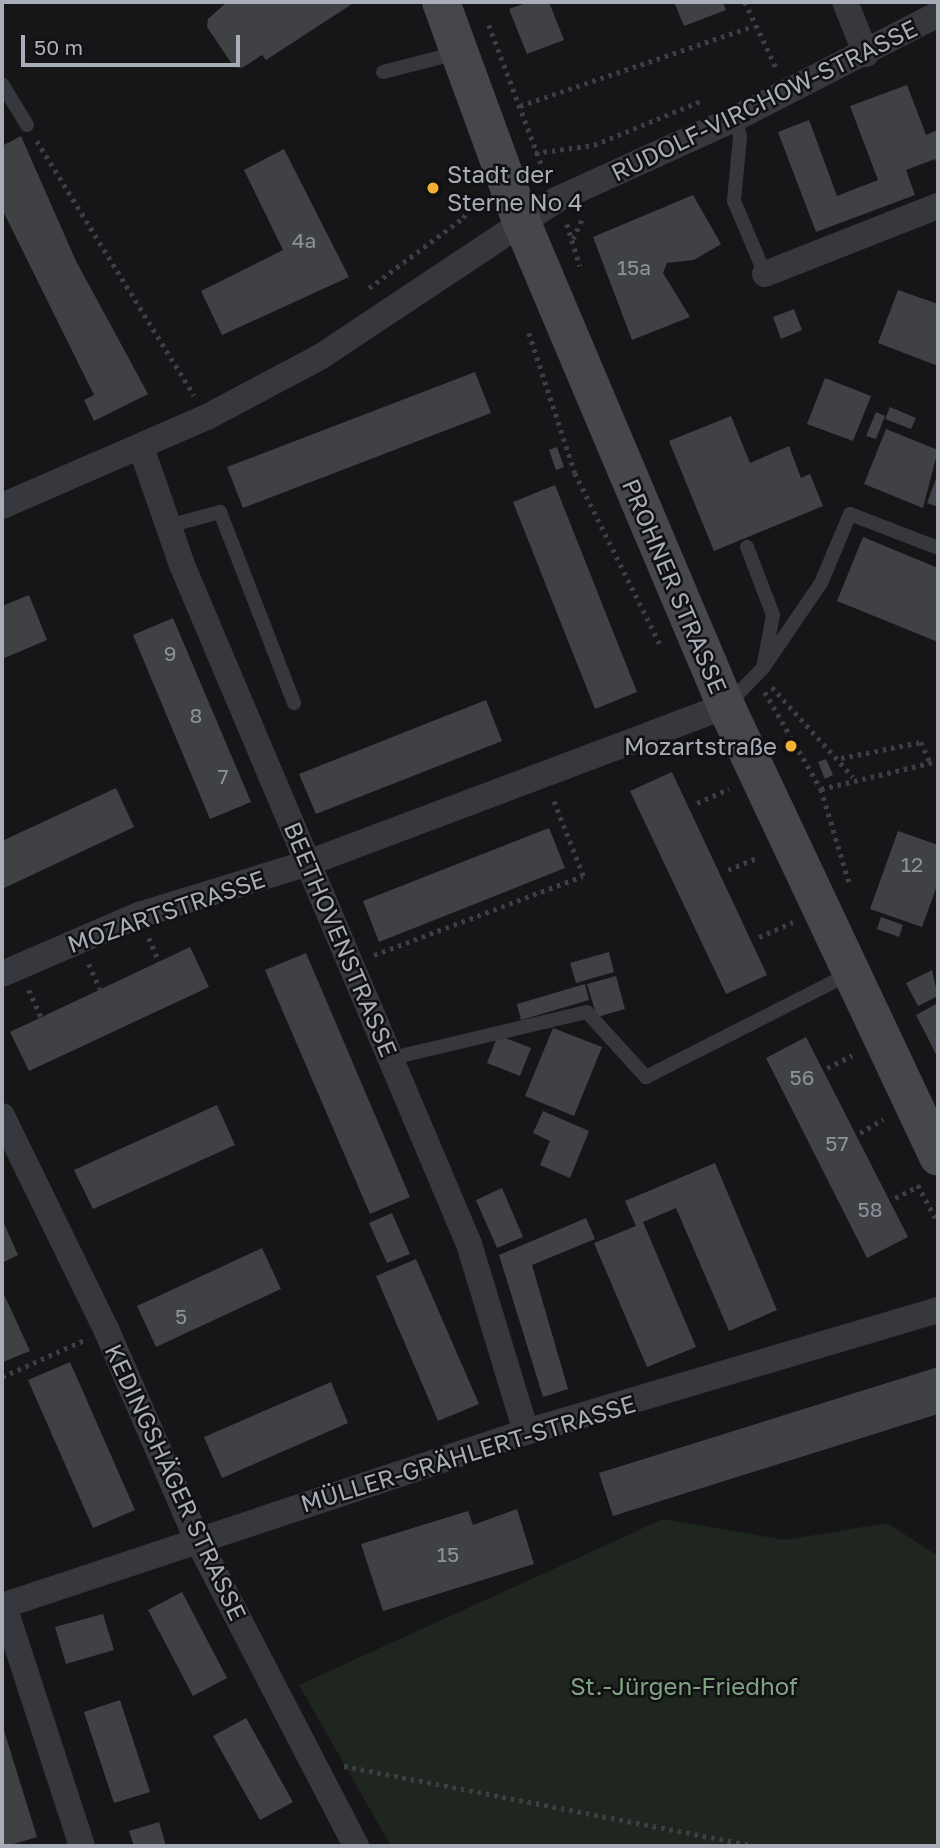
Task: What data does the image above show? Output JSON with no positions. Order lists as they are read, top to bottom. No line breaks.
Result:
{"streets":{"main road":["PROHNER STRASSE"],"street":["RUDOLF-VIRCHOW-STRASSE","MOZARTSTRASSE","BEETHOVENSTRASSE","MÜLLER-GRÄHLERT-STRASSE","KEDINGSHÄGER STRASSE"]},"crossings":[["RUDOLF-VIRCHOW-STRASSE","PROHNER STRASSE"],["RUDOLF-VIRCHOW-STRASSE","BEETHOVENSTRASSE"],["PROHNER STRASSE","MOZARTSTRASSE"],["MOZARTSTRASSE","BEETHOVENSTRASSE"],["BEETHOVENSTRASSE","MÜLLER-GRÄHLERT-STRASSE"],["MÜLLER-GRÄHLERT-STRASSE","KEDINGSHÄGER STRASSE"]],"parks":["St.-Jürgen-Friedhof"],"places":["Stadt der Sterne No 4","Mozartstraße"],"house_numbers":["4a","15a","9","8","7","12","56","57","58","5","15"],"scale_bar":"50 m"}
